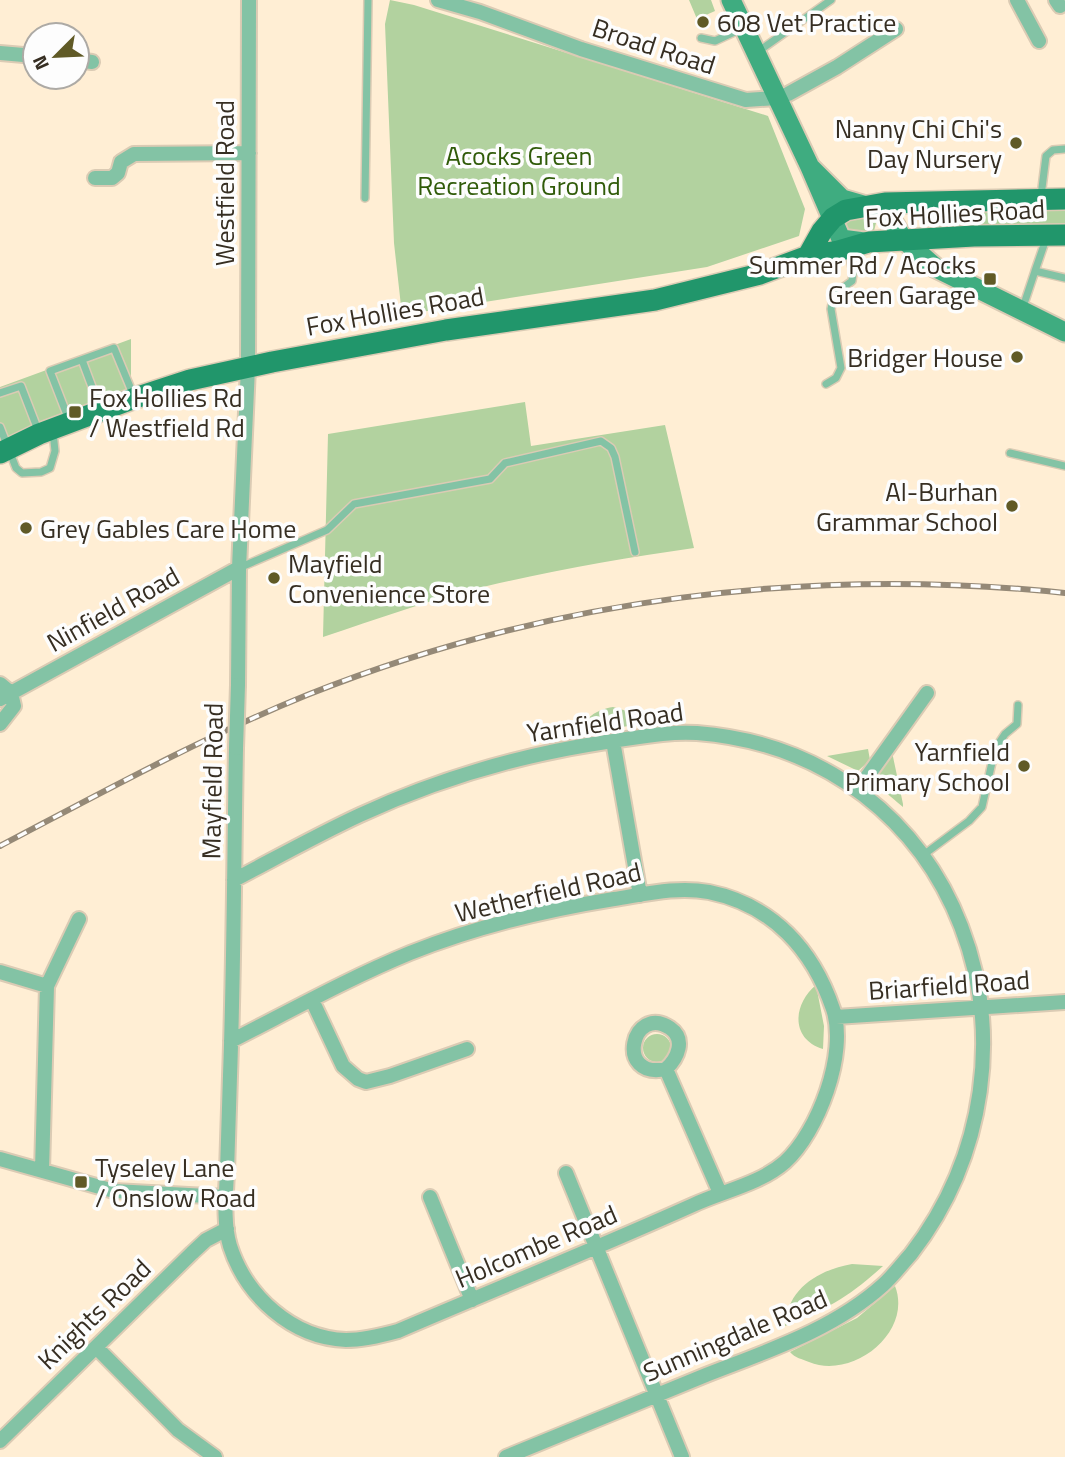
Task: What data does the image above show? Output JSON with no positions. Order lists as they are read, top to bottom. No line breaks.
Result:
{"streets":{"main road":["Fox Hollies Road"],"street":["Broad Road","Westfield Road","Ninfield Road","Yarnfield Road","Mayfield Road","Wetherfield Road","Briarfield Road","Holcombe Road","Knights Road","Sunningdale Road"]},"crossings":[["Westfield Road","Fox Hollies Road"],["Westfield Road","Mayfield Road"],["Fox Hollies Road","Mayfield Road"],["Ninfield Road","Mayfield Road"],["Yarnfield Road","Mayfield Road"],["Yarnfield Road","Briarfield Road"],["Yarnfield Road","Sunningdale Road"],["Mayfield Road","Wetherfield Road"],["Mayfield Road","Holcombe Road"],["Wetherfield Road","Briarfield Road"],["Wetherfield Road","Holcombe Road"],["Briarfield Road","Holcombe Road"],["Briarfield Road","Sunningdale Road"],["Holcombe Road","Knights Road"]],"parks":["Acocks Green Recreation Ground"],"places":{"other":["608 Vet Practice","Nanny Chi Chi's Day Nursery","Bridger House","Al-Burhan Grammar School","Grey Gables Care Home","Mayfield Convenience Store","Yarnfield Primary School"],"transit":["Summer Rd / Acocks Green Garage","Fox Hollies Rd / Westfield Rd","Tyseley Lane / Onslow Road"]},"north":"bottom left"}
